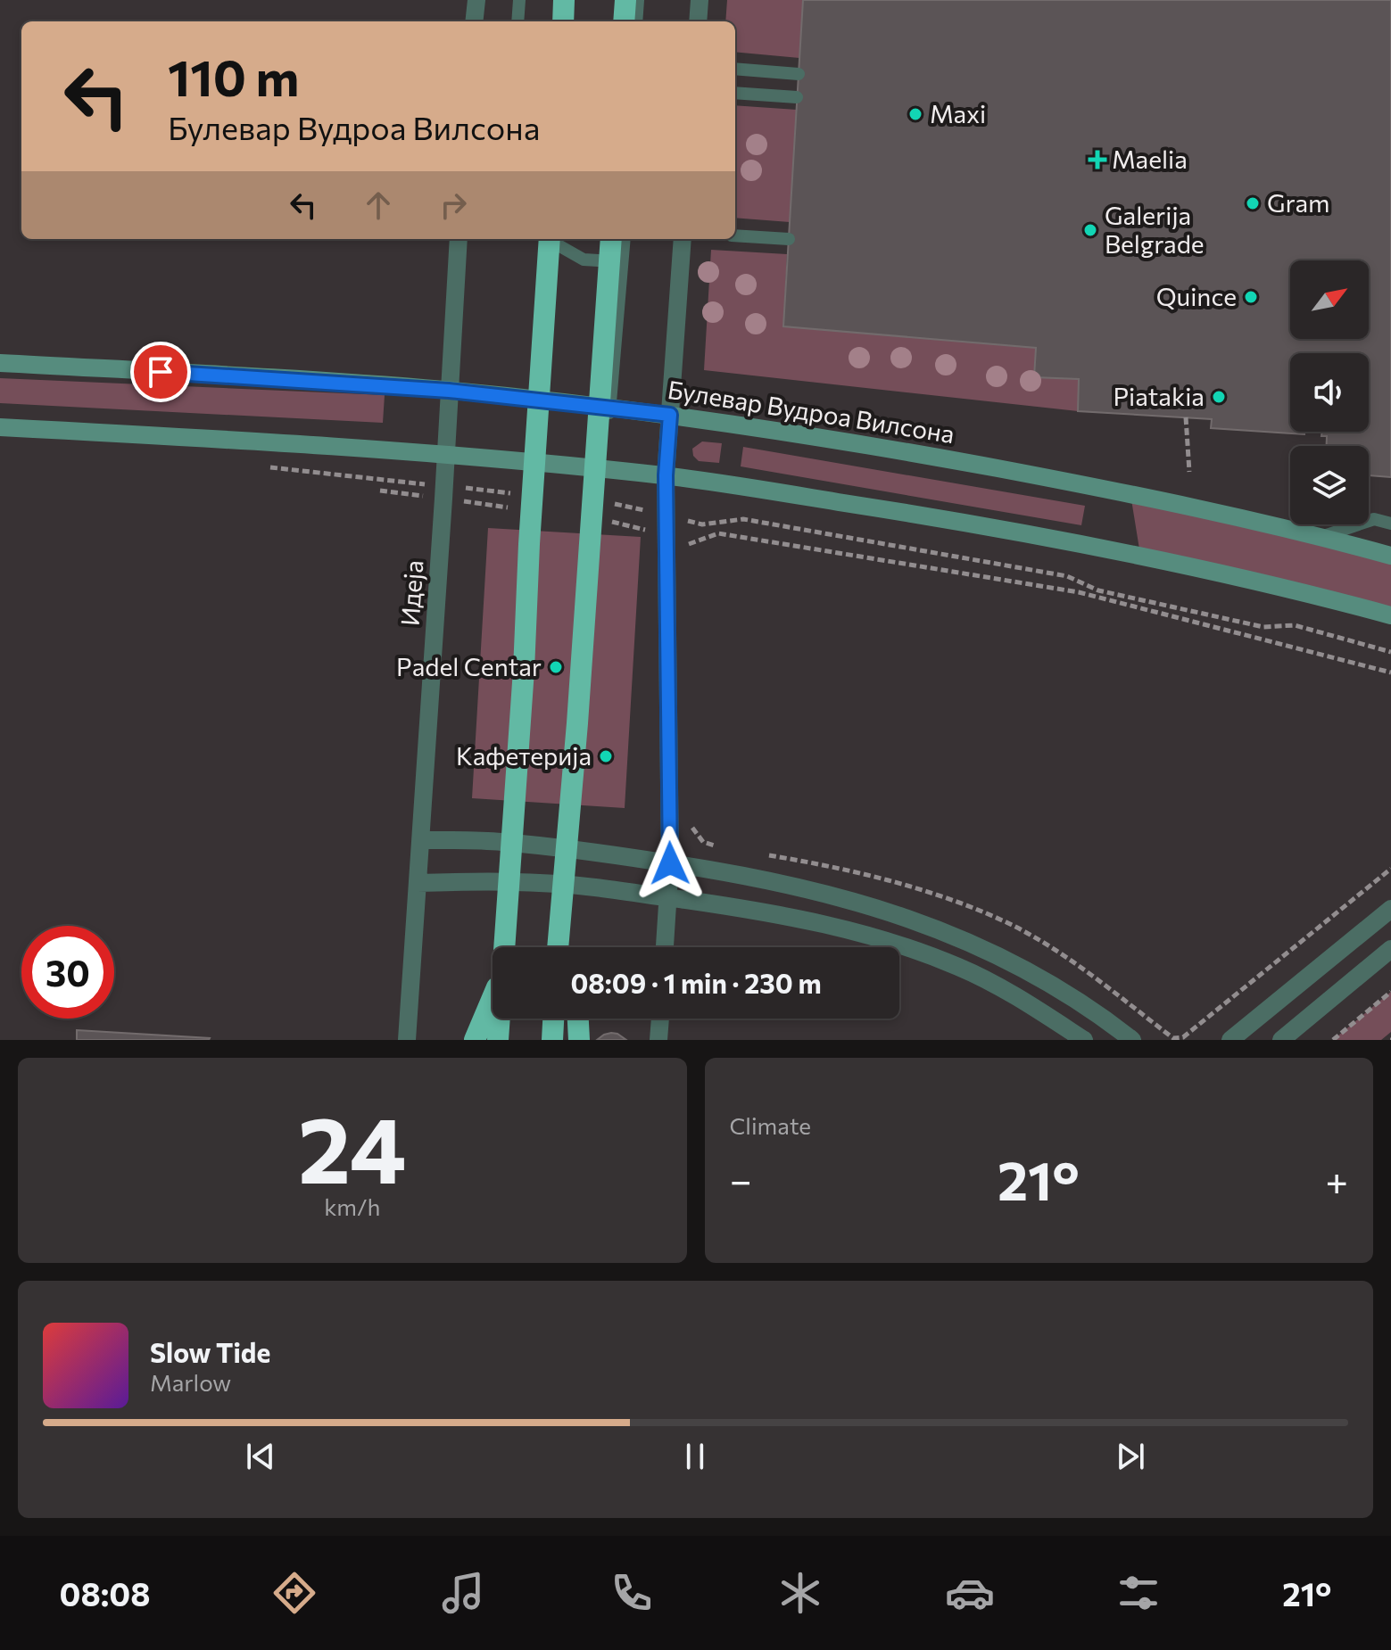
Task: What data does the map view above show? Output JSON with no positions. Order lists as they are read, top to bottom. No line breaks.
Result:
{"streets":{"main road":["Булевар Вудроа Вилсона"],"street":["Идеја"]},"crossings":[["Булевар Вудроа Вилсона","Идеја"]],"places":{"other":["Maxi","Gram","Galerija Belgrade","Quince","Piatakia","Padel Centar","Кафетерија"],"health":["Maelia"]},"north":"top right","page":{"turn":["110 m","Булевар Вудроа Вилсона"],"limit":"30","trip":"08:09 · 1 min · 230 m","tile":[["24","km/h"],"Climate"],"heat":["−","21°","+"],"song":["Slow Tide","Marlow"],"tabs":["08:08","21°"]}}
